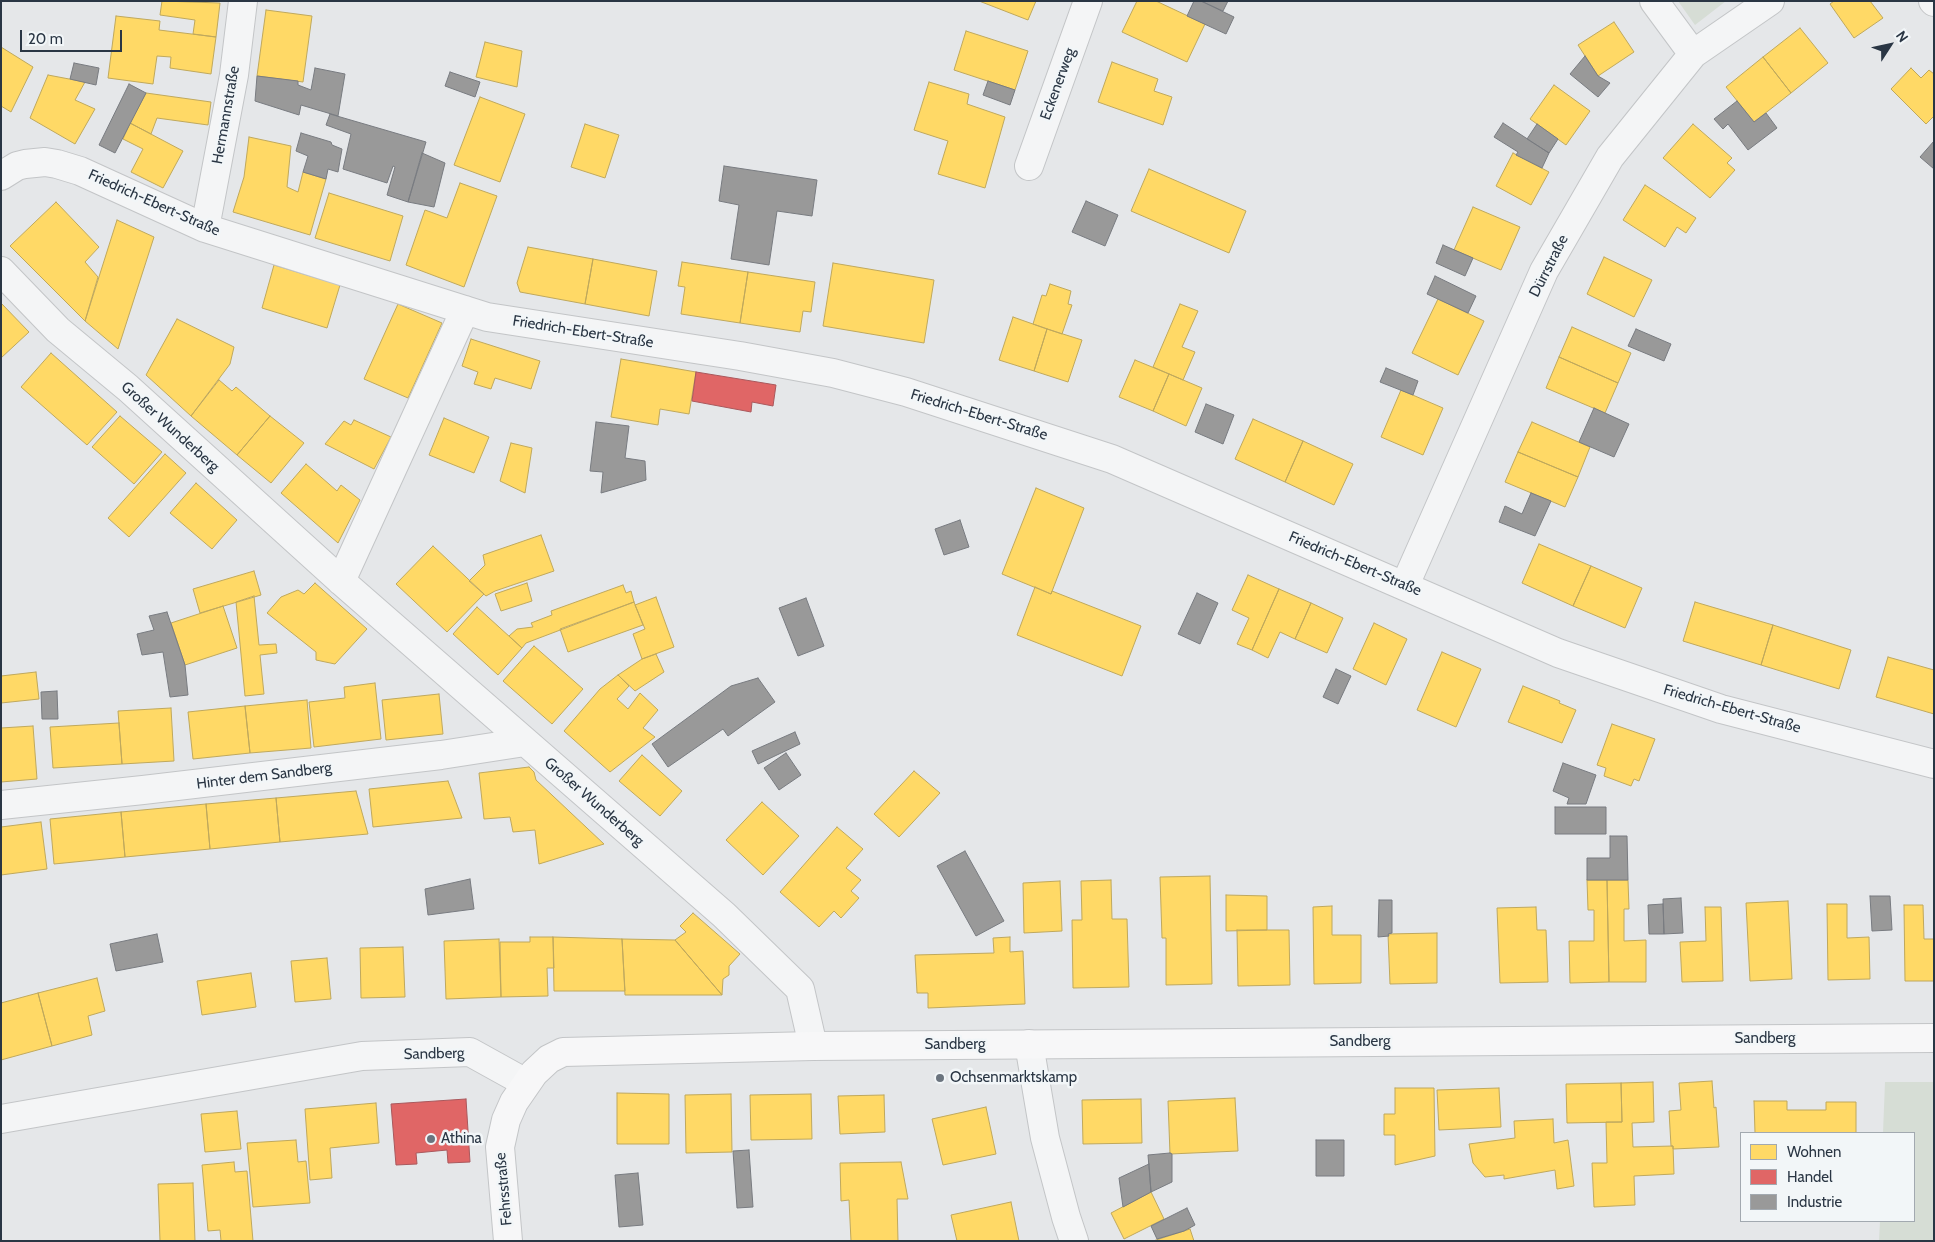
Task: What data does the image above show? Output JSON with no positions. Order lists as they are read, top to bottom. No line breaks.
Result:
{"streets":{"main road":["Sandberg","Fehrsstraße"],"street":["Eckenerweg","Hermannstraße","Friedrich-Ebert-Straße","Dürrstraße","Großer Wunderberg","Hinter dem Sandberg"]},"crossings":[["Hermannstraße","Friedrich-Ebert-Straße"],["Friedrich-Ebert-Straße","Dürrstraße"],["Großer Wunderberg","Hinter dem Sandberg"],["Großer Wunderberg","Sandberg"],["Sandberg","Fehrsstraße"]],"places":["Ochsenmarktskamp","Athina"],"legend":["Wohnen","Handel","Industrie"],"scale_bar":"20 m","north":"top right"}
